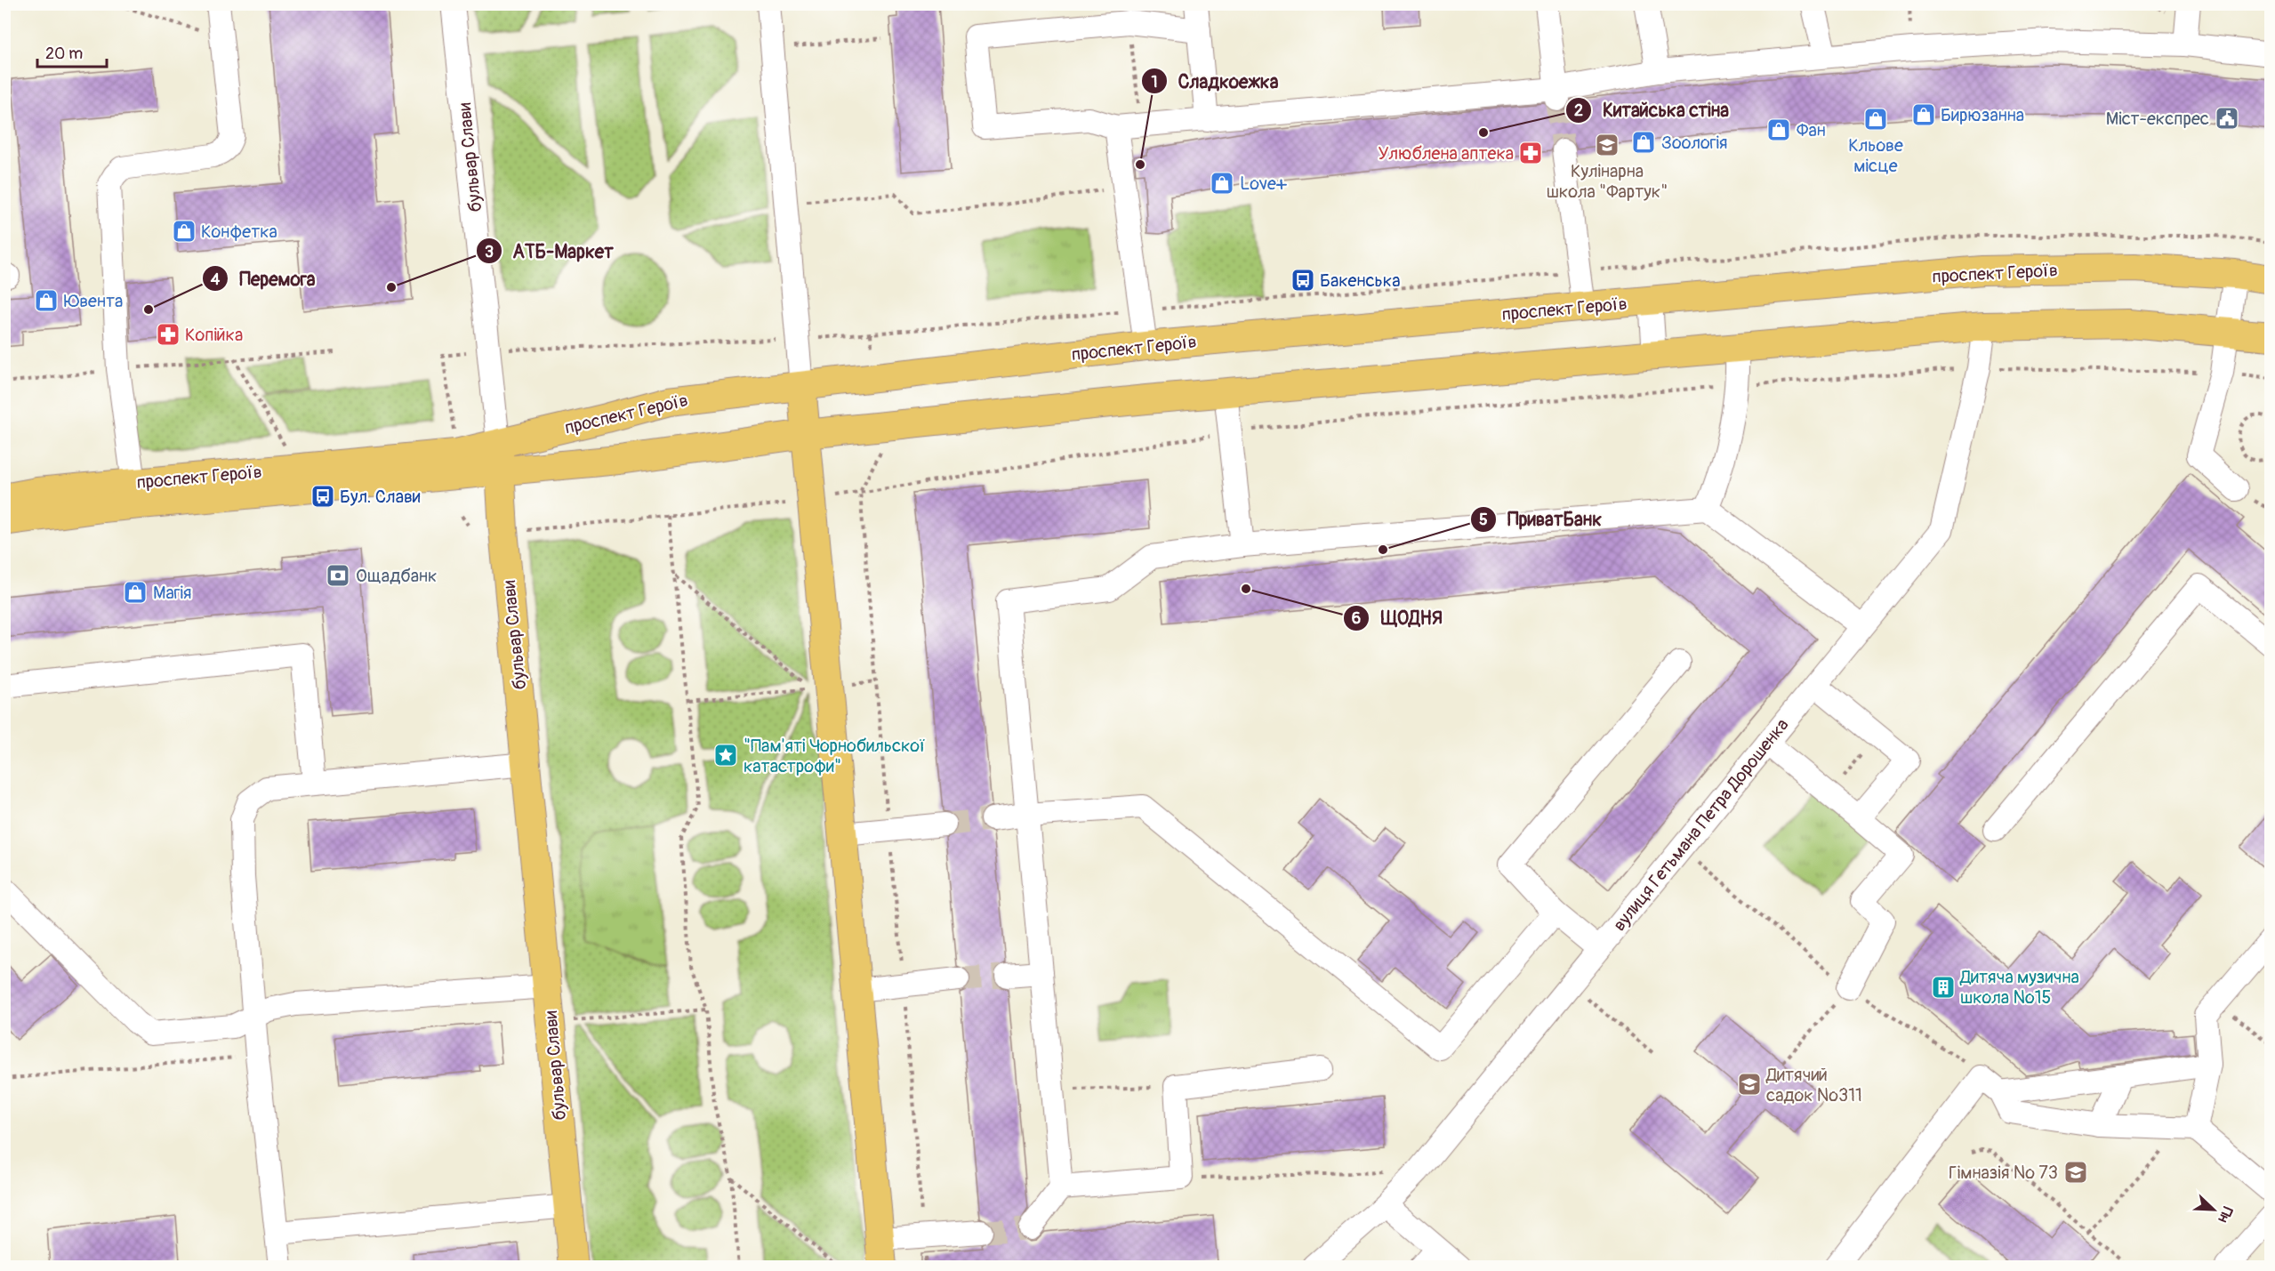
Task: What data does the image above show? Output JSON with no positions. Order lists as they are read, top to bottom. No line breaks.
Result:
{"streets":{"main road":["бульвар Слави","проспект Героїв"],"street":["вулиця Гетьмана Петра Дорошенка"]},"crossings":[["бульвар Слави","проспект Героїв"],["проспект Героїв","вулиця Гетьмана Петра Дорошенка"]],"places":{"shop":["Бирюзанна","Кльове місце","Фан","Зоологія","Love+","Конфетка","Ювента","Магія"],"public building":["Міст-експрес"],"other":["Китайська стіна","Сладкоежка","АТБ-Маркет","Перемога","ПриватБанк","ЩОДНЯ"],"school or university":["Кулінарна школа \"Фартук\"","Дитячий садок №311","Гімназія № 73"],"pharmacy":["Улюблена аптека","Копійка"],"bus stop":["Бакенська","Бул. Слави"],"bank":["Ощадбанк"],"place":["\"Пам'яті Чорнобильскої катастрофи\""],"building":["Дитяча музична школа №15"]},"scale_bar":"20 m","north":"bottom right"}
